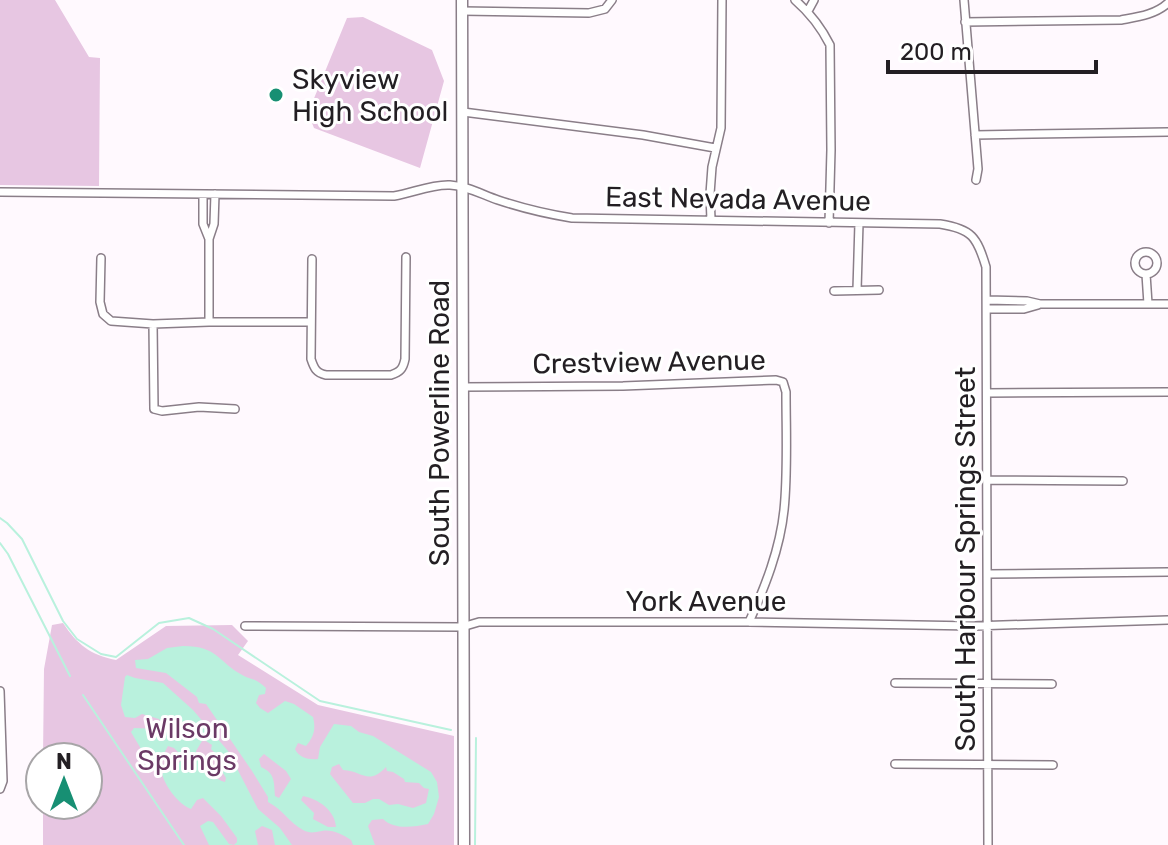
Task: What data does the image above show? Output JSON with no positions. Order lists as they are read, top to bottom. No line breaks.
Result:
{"streets":{"street":["East Nevada Avenue","Crestview Avenue","South Powerline Road","South Harbour Springs Street","York Avenue"]},"crossings":[["East Nevada Avenue","South Powerline Road"],["East Nevada Avenue","South Harbour Springs Street"],["Crestview Avenue","South Powerline Road"],["Crestview Avenue","York Avenue"],["South Powerline Road","York Avenue"],["South Harbour Springs Street","York Avenue"]],"parks":["Wilson Springs"],"places":["Skyview High School"],"scale_bar":"200 m","north":"top"}
